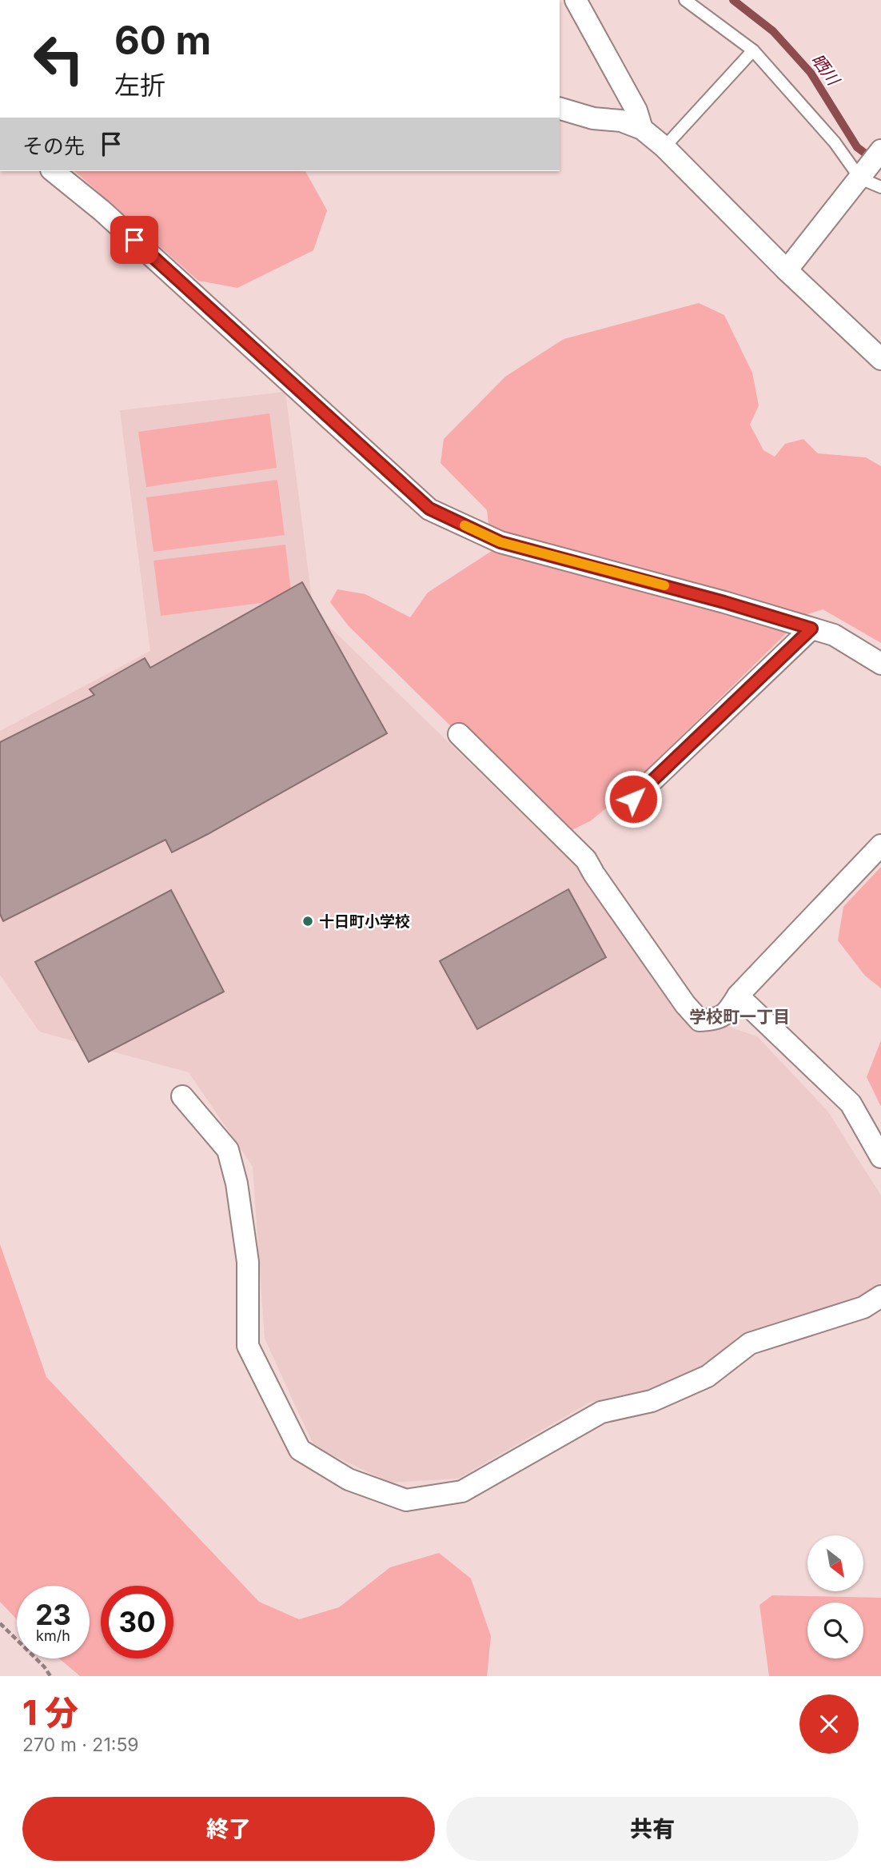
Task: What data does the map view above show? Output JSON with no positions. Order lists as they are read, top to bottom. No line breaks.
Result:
{"districts":["学校町一丁目"],"water":["晒川"],"places":["十日町小学校"],"north":"bottom right","page":{"turn":["60 m","左折"],"then":"その先","speed":"23 km/h","limit":"30","heading":["1 分","270 m · 21:59"],"buttons":["終了","共有"]}}
